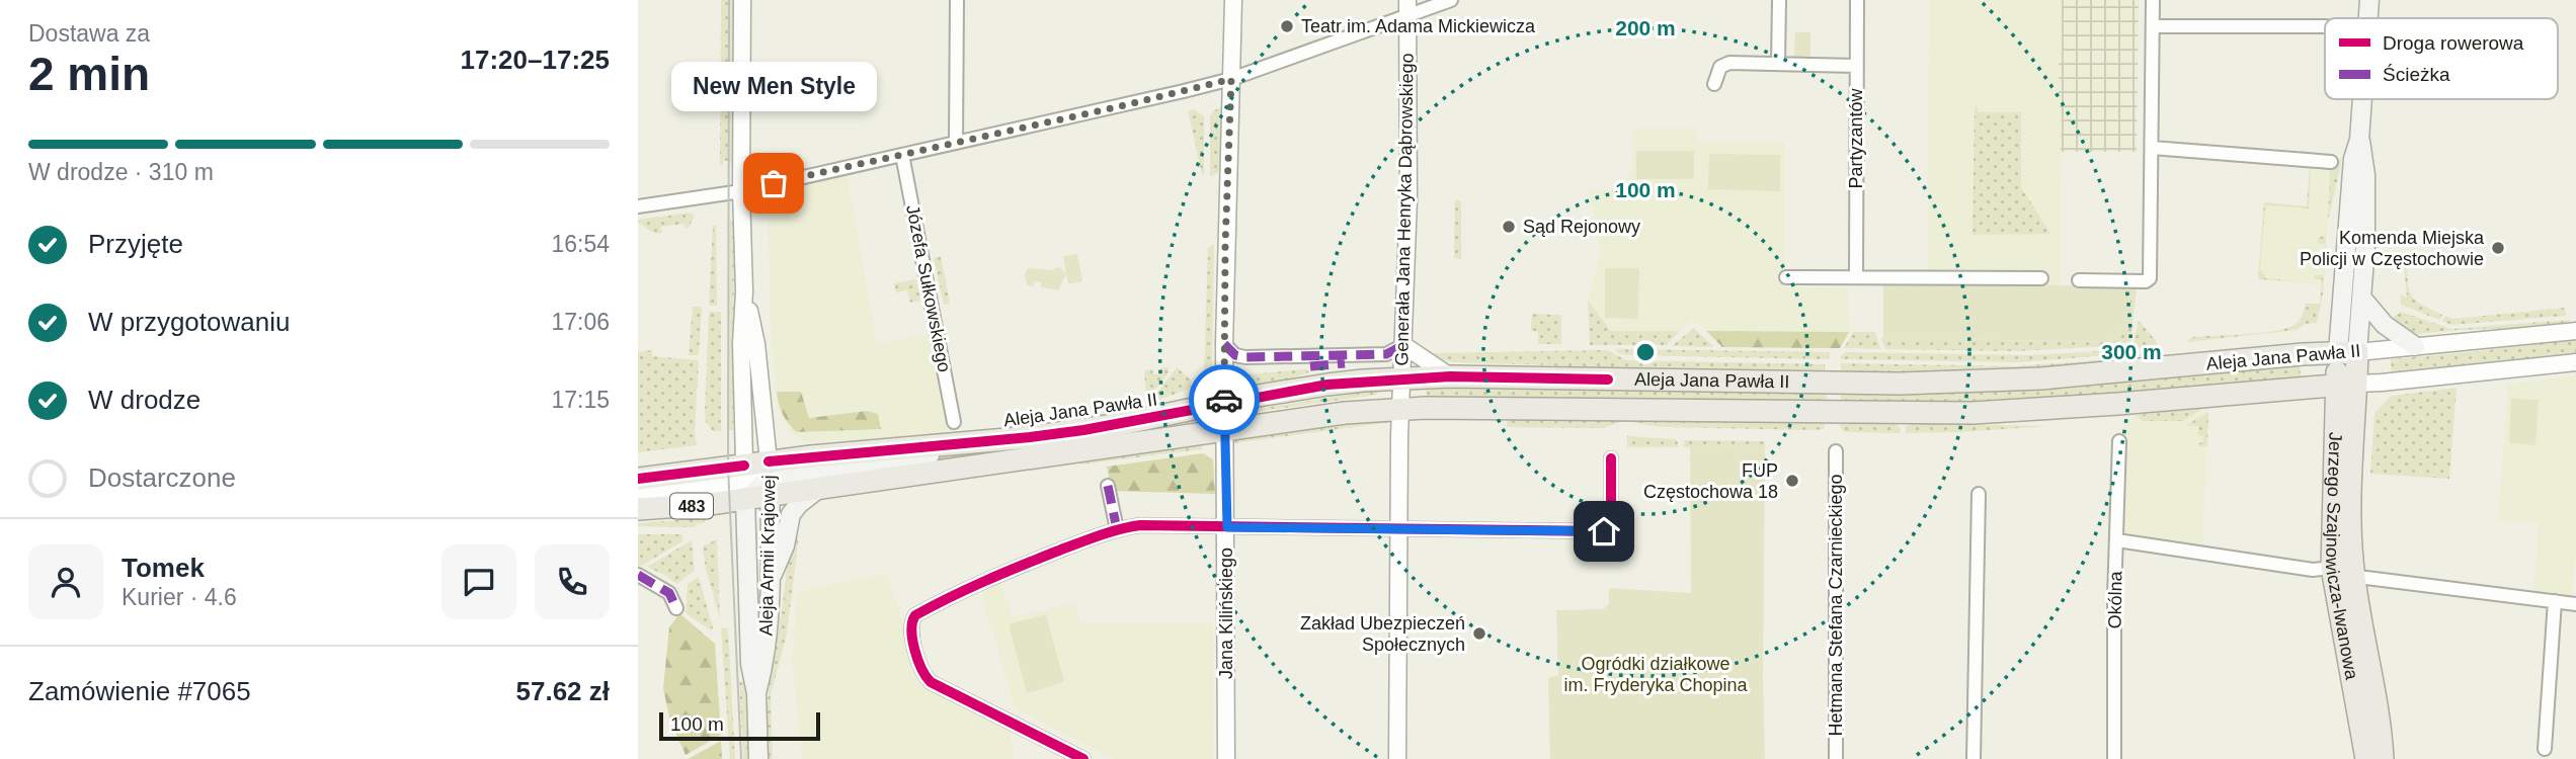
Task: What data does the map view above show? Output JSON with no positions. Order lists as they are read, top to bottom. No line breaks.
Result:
{"streets":{"main road":["Aleja Jana Pawła II","483","Aleja Armii Krajowej","Jerzego Szajnowicza-Iwanowa"],"street":["Partyzantów","Generała Jana Henryka Dąbrowskiego","Józefa Sułkowskiego","Okólna","Hetmana Stefana Czarnieckiego","Jana Kilińskiego"]},"crossings":[["Generała Jana Henryka Dąbrowskiego","Aleja Jana Pawła II"],["Aleja Jana Pawła II","Aleja Armii Krajowej"],["Aleja Jana Pawła II","Jerzego Szajnowicza-Iwanowa"],["Aleja Jana Pawła II","Jana Kilińskiego"]],"parks":["Ogródki działkowe im. Fryderyka Chopina"],"places":["Teatr im. Adama Mickiewicza","New Men Style","Sąd Rejonowy","Komenda Miejska Policji w Częstochowie","FUP Częstochowa 18","Zakład Ubezpieczeń Społecznych"],"legend":["Droga rowerowa","Ścieżka"],"scale_bar":"100 m","page":{"heading":["2 min","Dostawa za","17:20–17:25"],"panel":["Tomek","Kurier · 4.6","Zamówienie #7065","57.62 zł"],"bubble":"New Men Style","bar":"W drodze · 310 m","list":[["Przyjęte","16:54"],["W przygotowaniu","17:06"],["W drodze","17:15"],"Dostarczone"],"scale":"100 m"},"rings":["200 m","100 m","300 m"]}
